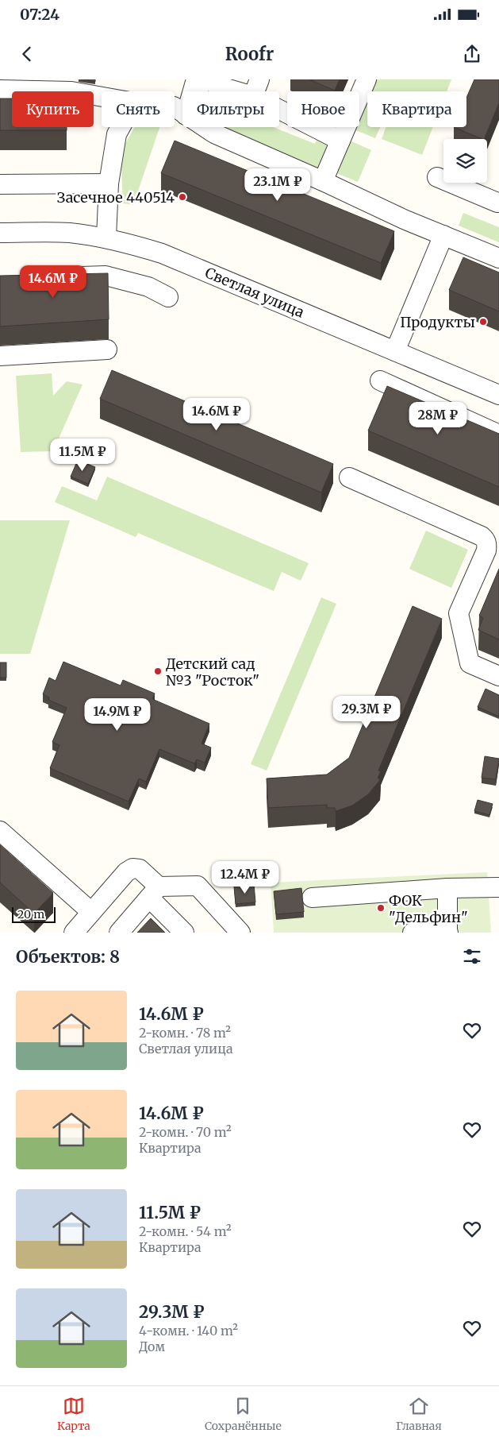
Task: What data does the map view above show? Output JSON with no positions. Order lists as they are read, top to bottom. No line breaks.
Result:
{"streets":{"street":["Светлая улица"]},"places":["Засечное 440514","Продукты","Детский сад №3 \"Росток\"","ФОК \"Дельфин\""],"scale_bar":"20 m","page":{"status":"07:24","header":"Roofr","chip":["Купить","Снять","Фильтры","Новое","Квартира"],"price":["23.1M ₽","14.6M ₽","14.6M ₽","28M ₽","11.5M ₽","29.3M ₽","14.9M ₽","12.4M ₽"],"scale":"20 m","heading":"Объектов: 8","list":[{"name":"14.6M ₽","note":"2-комн. · 78 m² · Светлая улица"},{"name":"14.6M ₽","note":"2-комн. · 70 m² · Квартира"},{"name":"11.5M ₽","note":"2-комн. · 54 m² · Квартира"},{"name":"29.3M ₽","note":"4-комн. · 140 m² · Дом"}],"tabs":["Карта","Сохранённые","Главная"]}}
